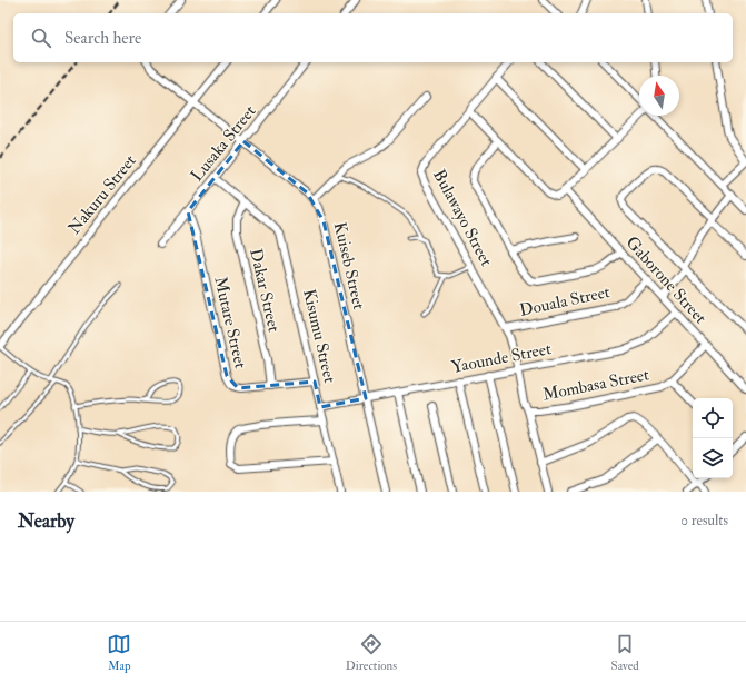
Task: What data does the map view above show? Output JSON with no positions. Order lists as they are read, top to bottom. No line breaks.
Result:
{"streets":{"street":["Lusaka Street","Nakuru Street","Bulawayo Street","Kuiseb Street","Gaborone Street","Dakar Street","Douala Street","Mutare Street","Kisumu Street","Yaounde Street","Mombasa Street"]},"crossings":[["Lusaka Street","Kuiseb Street"],["Lusaka Street","Mutare Street"],["Lusaka Street","Kisumu Street"],["Nakuru Street","Kuiseb Street"],["Bulawayo Street","Douala Street"],["Bulawayo Street","Yaounde Street"],["Bulawayo Street","Mombasa Street"],["Kuiseb Street","Yaounde Street"],["Gaborone Street","Douala Street"],["Gaborone Street","Yaounde Street"],["Gaborone Street","Mombasa Street"],["Dakar Street","Mutare Street"],["Dakar Street","Kisumu Street"],["Mutare Street","Kisumu Street"],["Kisumu Street","Yaounde Street"]],"north":"top","page":{"search":"Search here","heading":["Nearby","0 results"],"nav":["Map","Directions","Saved"]}}
